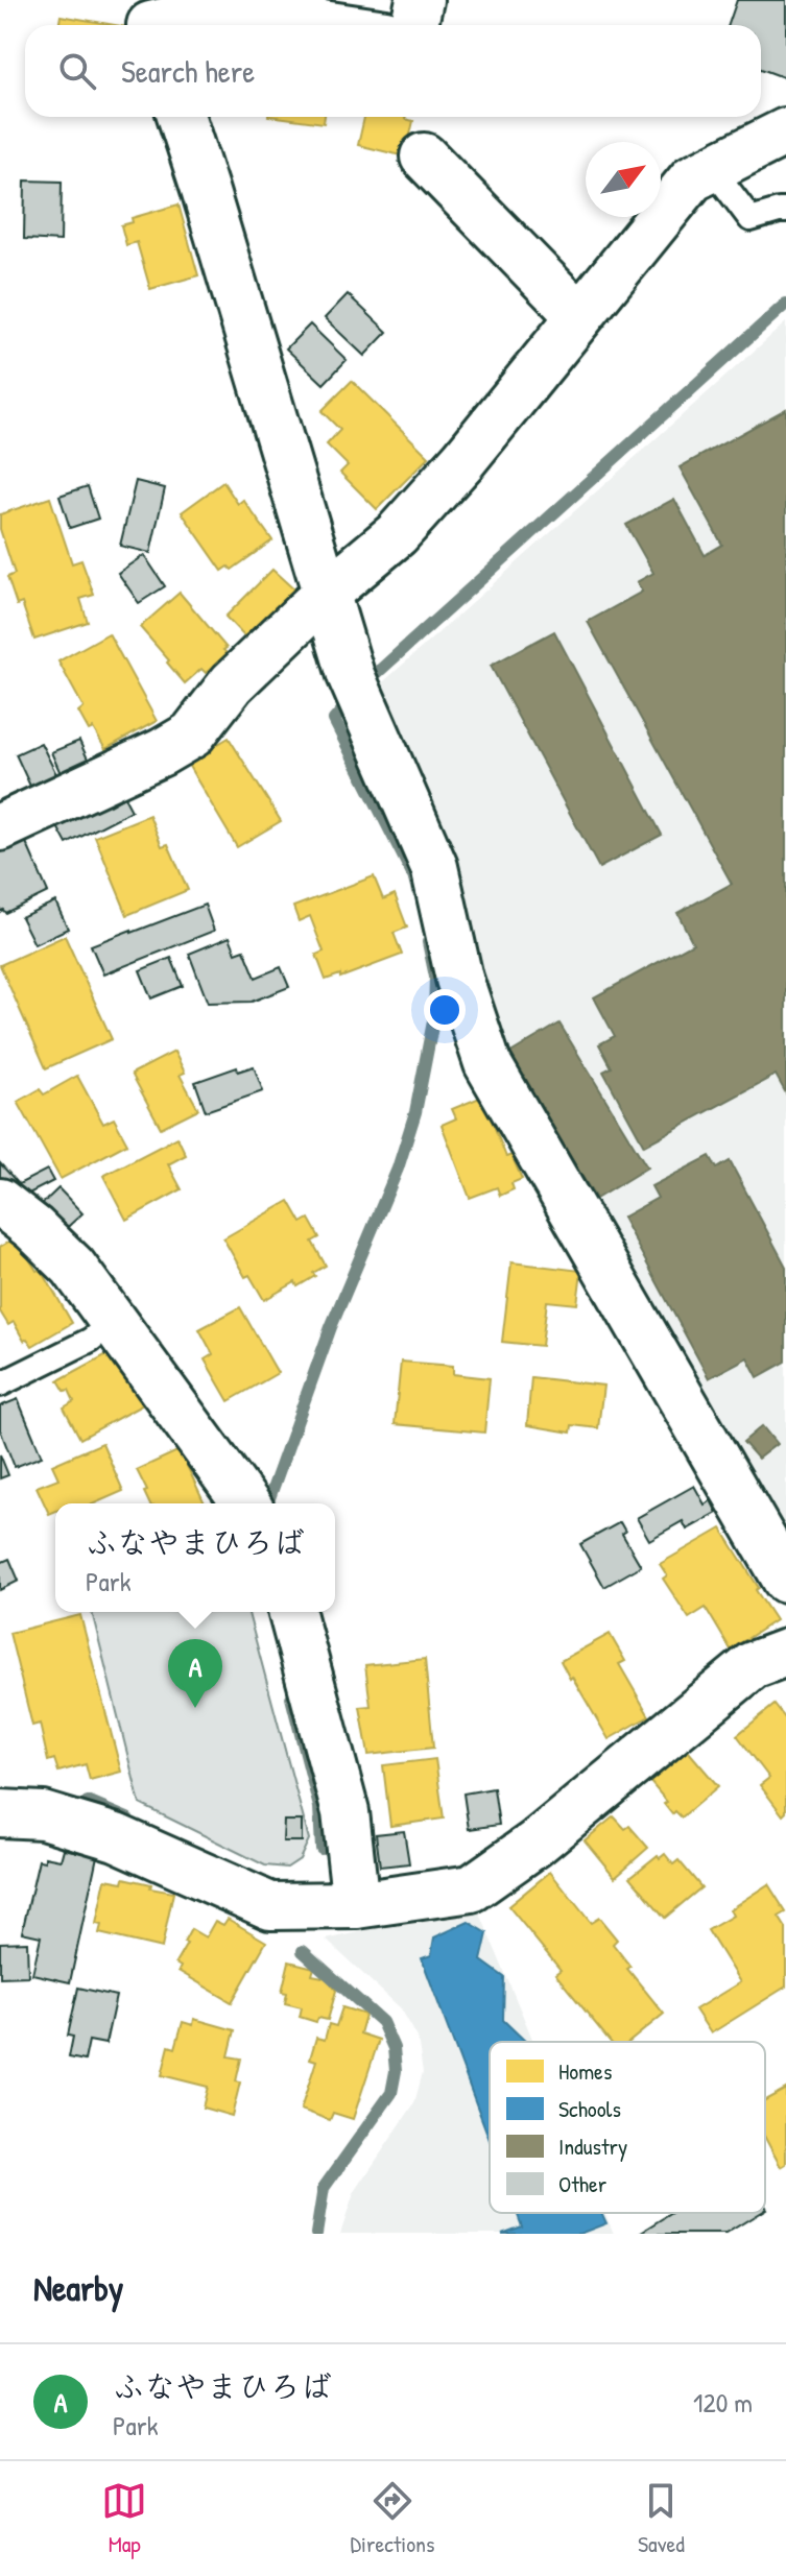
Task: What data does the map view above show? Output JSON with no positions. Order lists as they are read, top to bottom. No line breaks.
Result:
{"legend":["Homes","Schools","Industry","Other"],"north":"top right","page":{"search":"Search here","popup":["ふなやまひろば","Park"],"pins":"A","heading":"Nearby","list":[{"mark":"A","name":"ふなやまひろば","note":"Park","value":"120 m"}],"nav":["Map","Directions","Saved"]}}
